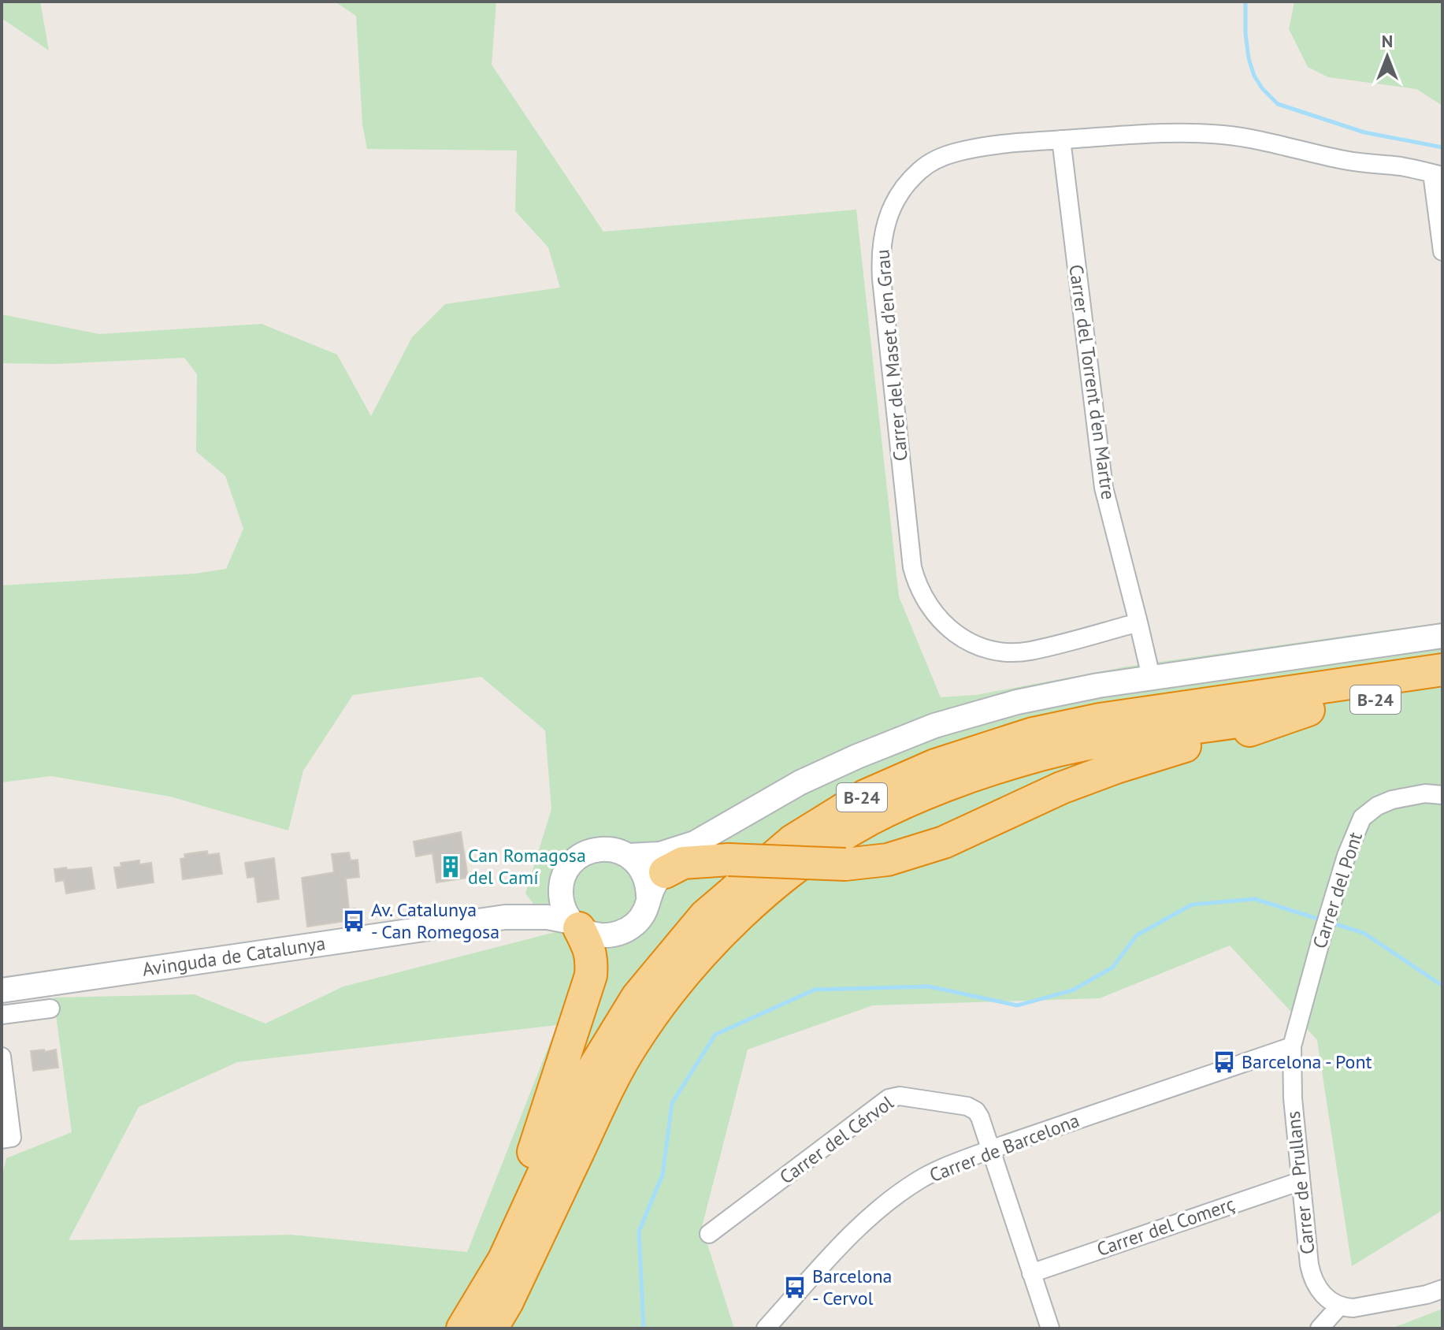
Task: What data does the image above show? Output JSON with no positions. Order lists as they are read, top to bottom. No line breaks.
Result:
{"streets":{"highway":["B-24"],"street":["Carrer del Maset d'en Grau","Carrer del Torrent d'en Martre","Carrer del Pont","Avinguda de Catalunya","Carrer del Cérvol","Carrer de Barcelona","Carrer de Prullans","Carrer del Comerç"]},"crossings":[["Carrer del Maset d'en Grau","Carrer del Torrent d'en Martre"],["Carrer del Pont","Carrer de Barcelona"],["Carrer del Pont","Carrer de Prullans"],["Carrer del Cérvol","Carrer de Barcelona"],["Carrer del Cérvol","Carrer del Comerç"],["Carrer de Barcelona","Carrer de Prullans"],["Carrer de Prullans","Carrer del Comerç"]],"places":{"building":["Can Romagosa del Camí"],"bus stop":["Av. Catalunya - Can Romegosa","Barcelona - Pont","Barcelona - Cervol"]},"north":"top"}
